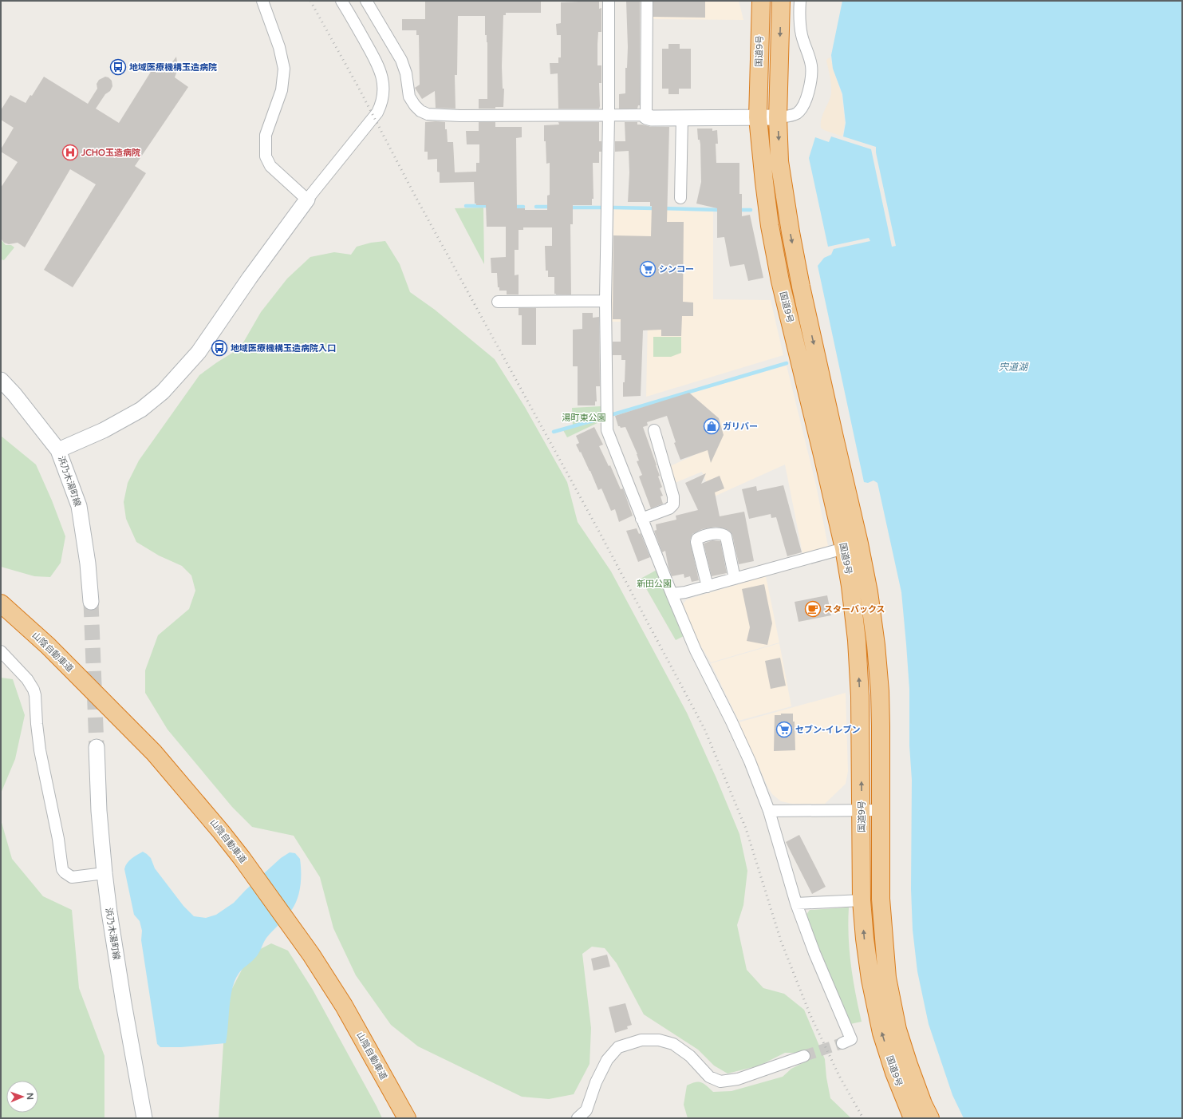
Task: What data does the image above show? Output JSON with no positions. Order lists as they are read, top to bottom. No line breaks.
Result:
{"streets":{"highway":["国道9号","山陰自動車道"],"main road":["浜乃木湯町線"]},"water":["宍道湖"],"parks":["湯町東公園","新田公園"],"places":{"bus stop":["地域医療機構玉造病院","地域医療機構玉造病院入口"],"hospital":["JCHO玉造病院"],"supermarket":["シンコー","セブン-イレブン"],"shop":["ガリバー"],"cafe":["スターバックス"]},"north":"right"}
